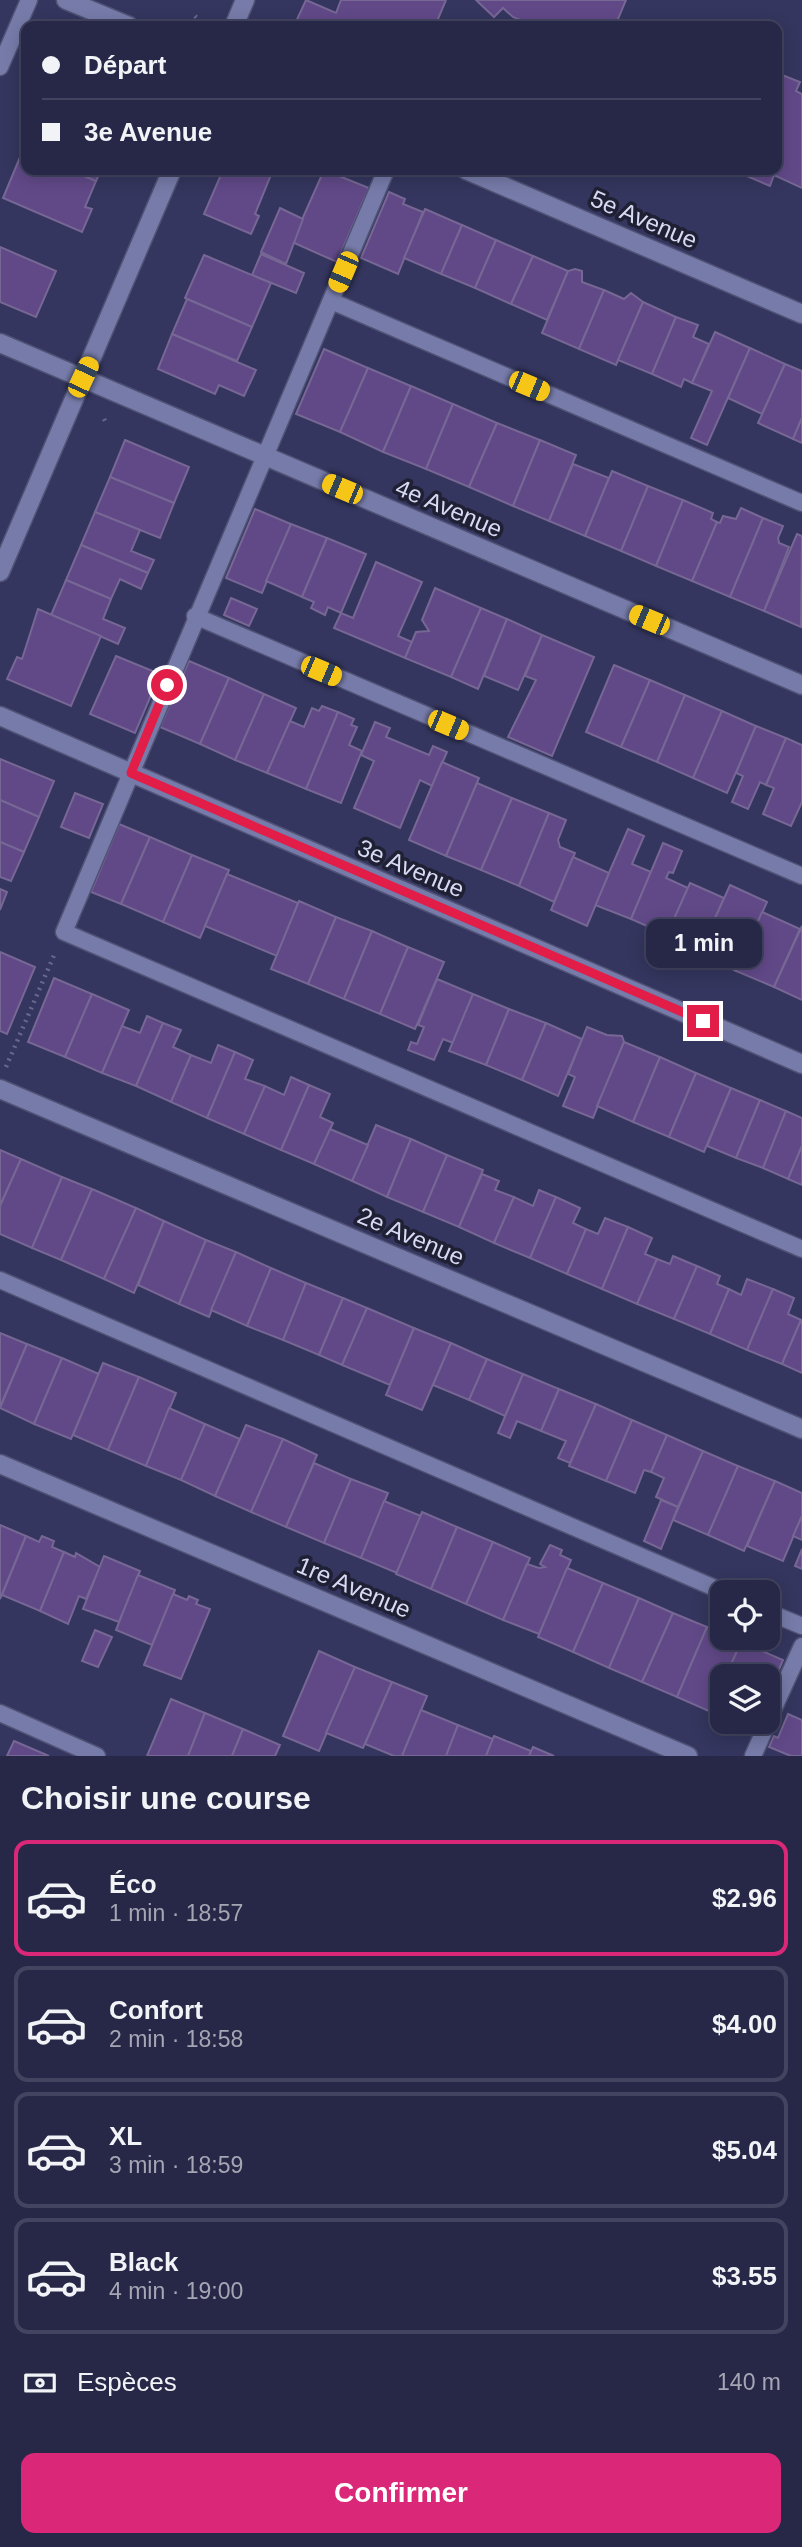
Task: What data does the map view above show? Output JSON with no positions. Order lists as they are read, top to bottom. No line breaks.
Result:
{"streets":{"street":["5e Avenue","4e Avenue","3e Avenue","2e Avenue","1re Avenue"]},"page":{"banner":["Départ","3e Avenue"],"bubble":"1 min","heading":"Choisir une course","list":[{"name":"Éco","note":"1 min · 18:57","value":"$2.96"},{"name":"Confort","note":"2 min · 18:58","value":"$4.00"},{"name":"XL","note":"3 min · 18:59","value":"$5.04"},{"name":"Black","note":"4 min · 19:00","value":"$3.55"}],"pay":["Espèces","140 m"],"buttons":"Confirmer"}}
